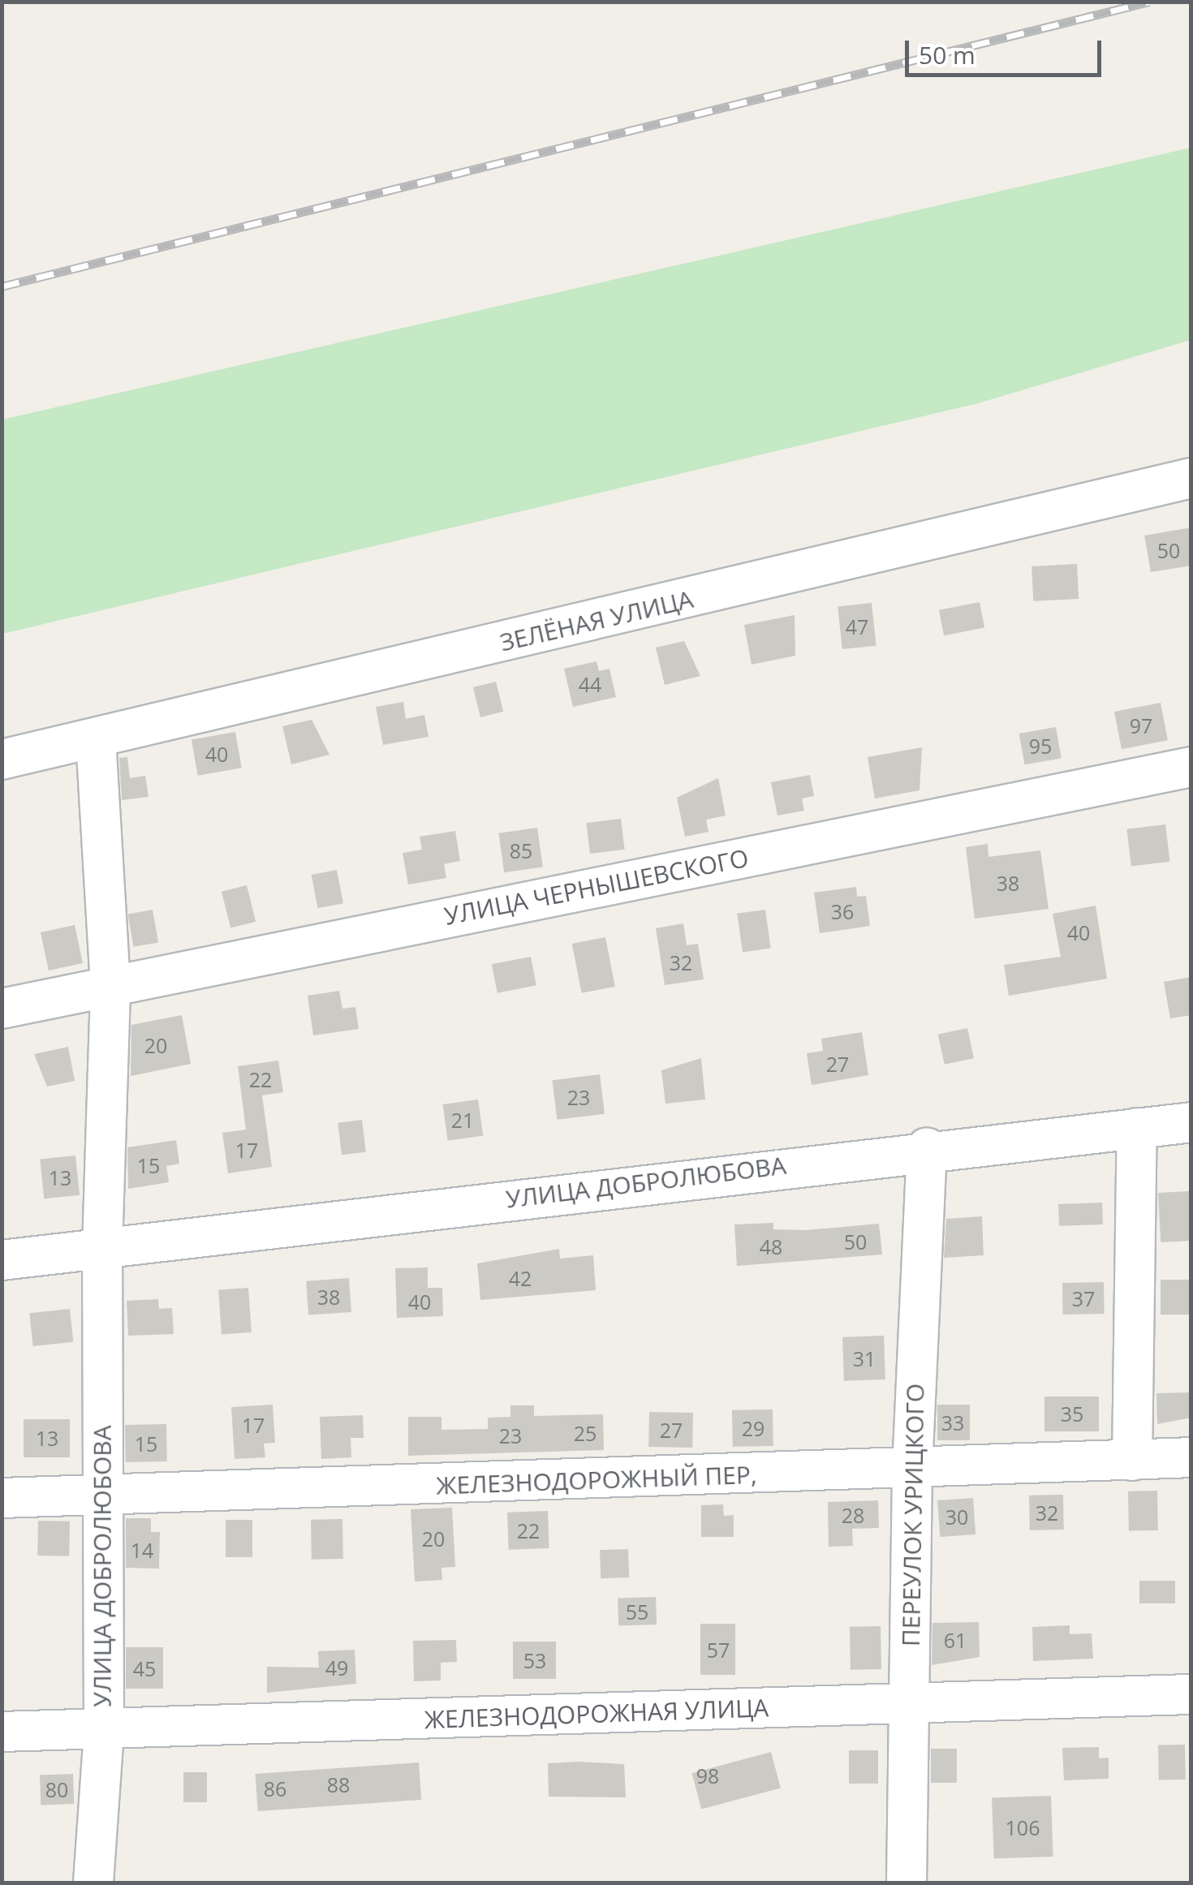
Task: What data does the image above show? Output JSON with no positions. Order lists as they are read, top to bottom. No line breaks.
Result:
{"streets":{"street":["ЗЕЛЁНАЯ УЛИЦА","УЛИЦА ЧЕРНЫШЕВСКОГО","УЛИЦА ДОБРОЛЮБОВА","ЖЕЛЕЗНОДОРОЖНЫЙ ПЕР,","ПЕРЕУЛОК УРИЦКОГО","ЖЕЛЕЗНОДОРОЖНАЯ УЛИЦА"]},"crossings":[["ЗЕЛЁНАЯ УЛИЦА","УЛИЦА ДОБРОЛЮБОВА"],["УЛИЦА ЧЕРНЫШЕВСКОГО","УЛИЦА ДОБРОЛЮБОВА"],["УЛИЦА ДОБРОЛЮБОВА","ЖЕЛЕЗНОДОРОЖНЫЙ ПЕР,"],["УЛИЦА ДОБРОЛЮБОВА","ПЕРЕУЛОК УРИЦКОГО"],["УЛИЦА ДОБРОЛЮБОВА","ЖЕЛЕЗНОДОРОЖНАЯ УЛИЦА"],["ЖЕЛЕЗНОДОРОЖНЫЙ ПЕР,","ПЕРЕУЛОК УРИЦКОГО"],["ПЕРЕУЛОК УРИЦКОГО","ЖЕЛЕЗНОДОРОЖНАЯ УЛИЦА"]],"house_numbers":["50","47","44","97","95","40","85","38","36","40","32","20","27","22","23","21","17","15","13","50","48","42","38","37","40","31","35","33","17","29","27","25","23","13","15","32","28","30","22","20","14","55","61","57","53","49","45","98","88","86","80","106"],"scale_bar":"50 m"}
